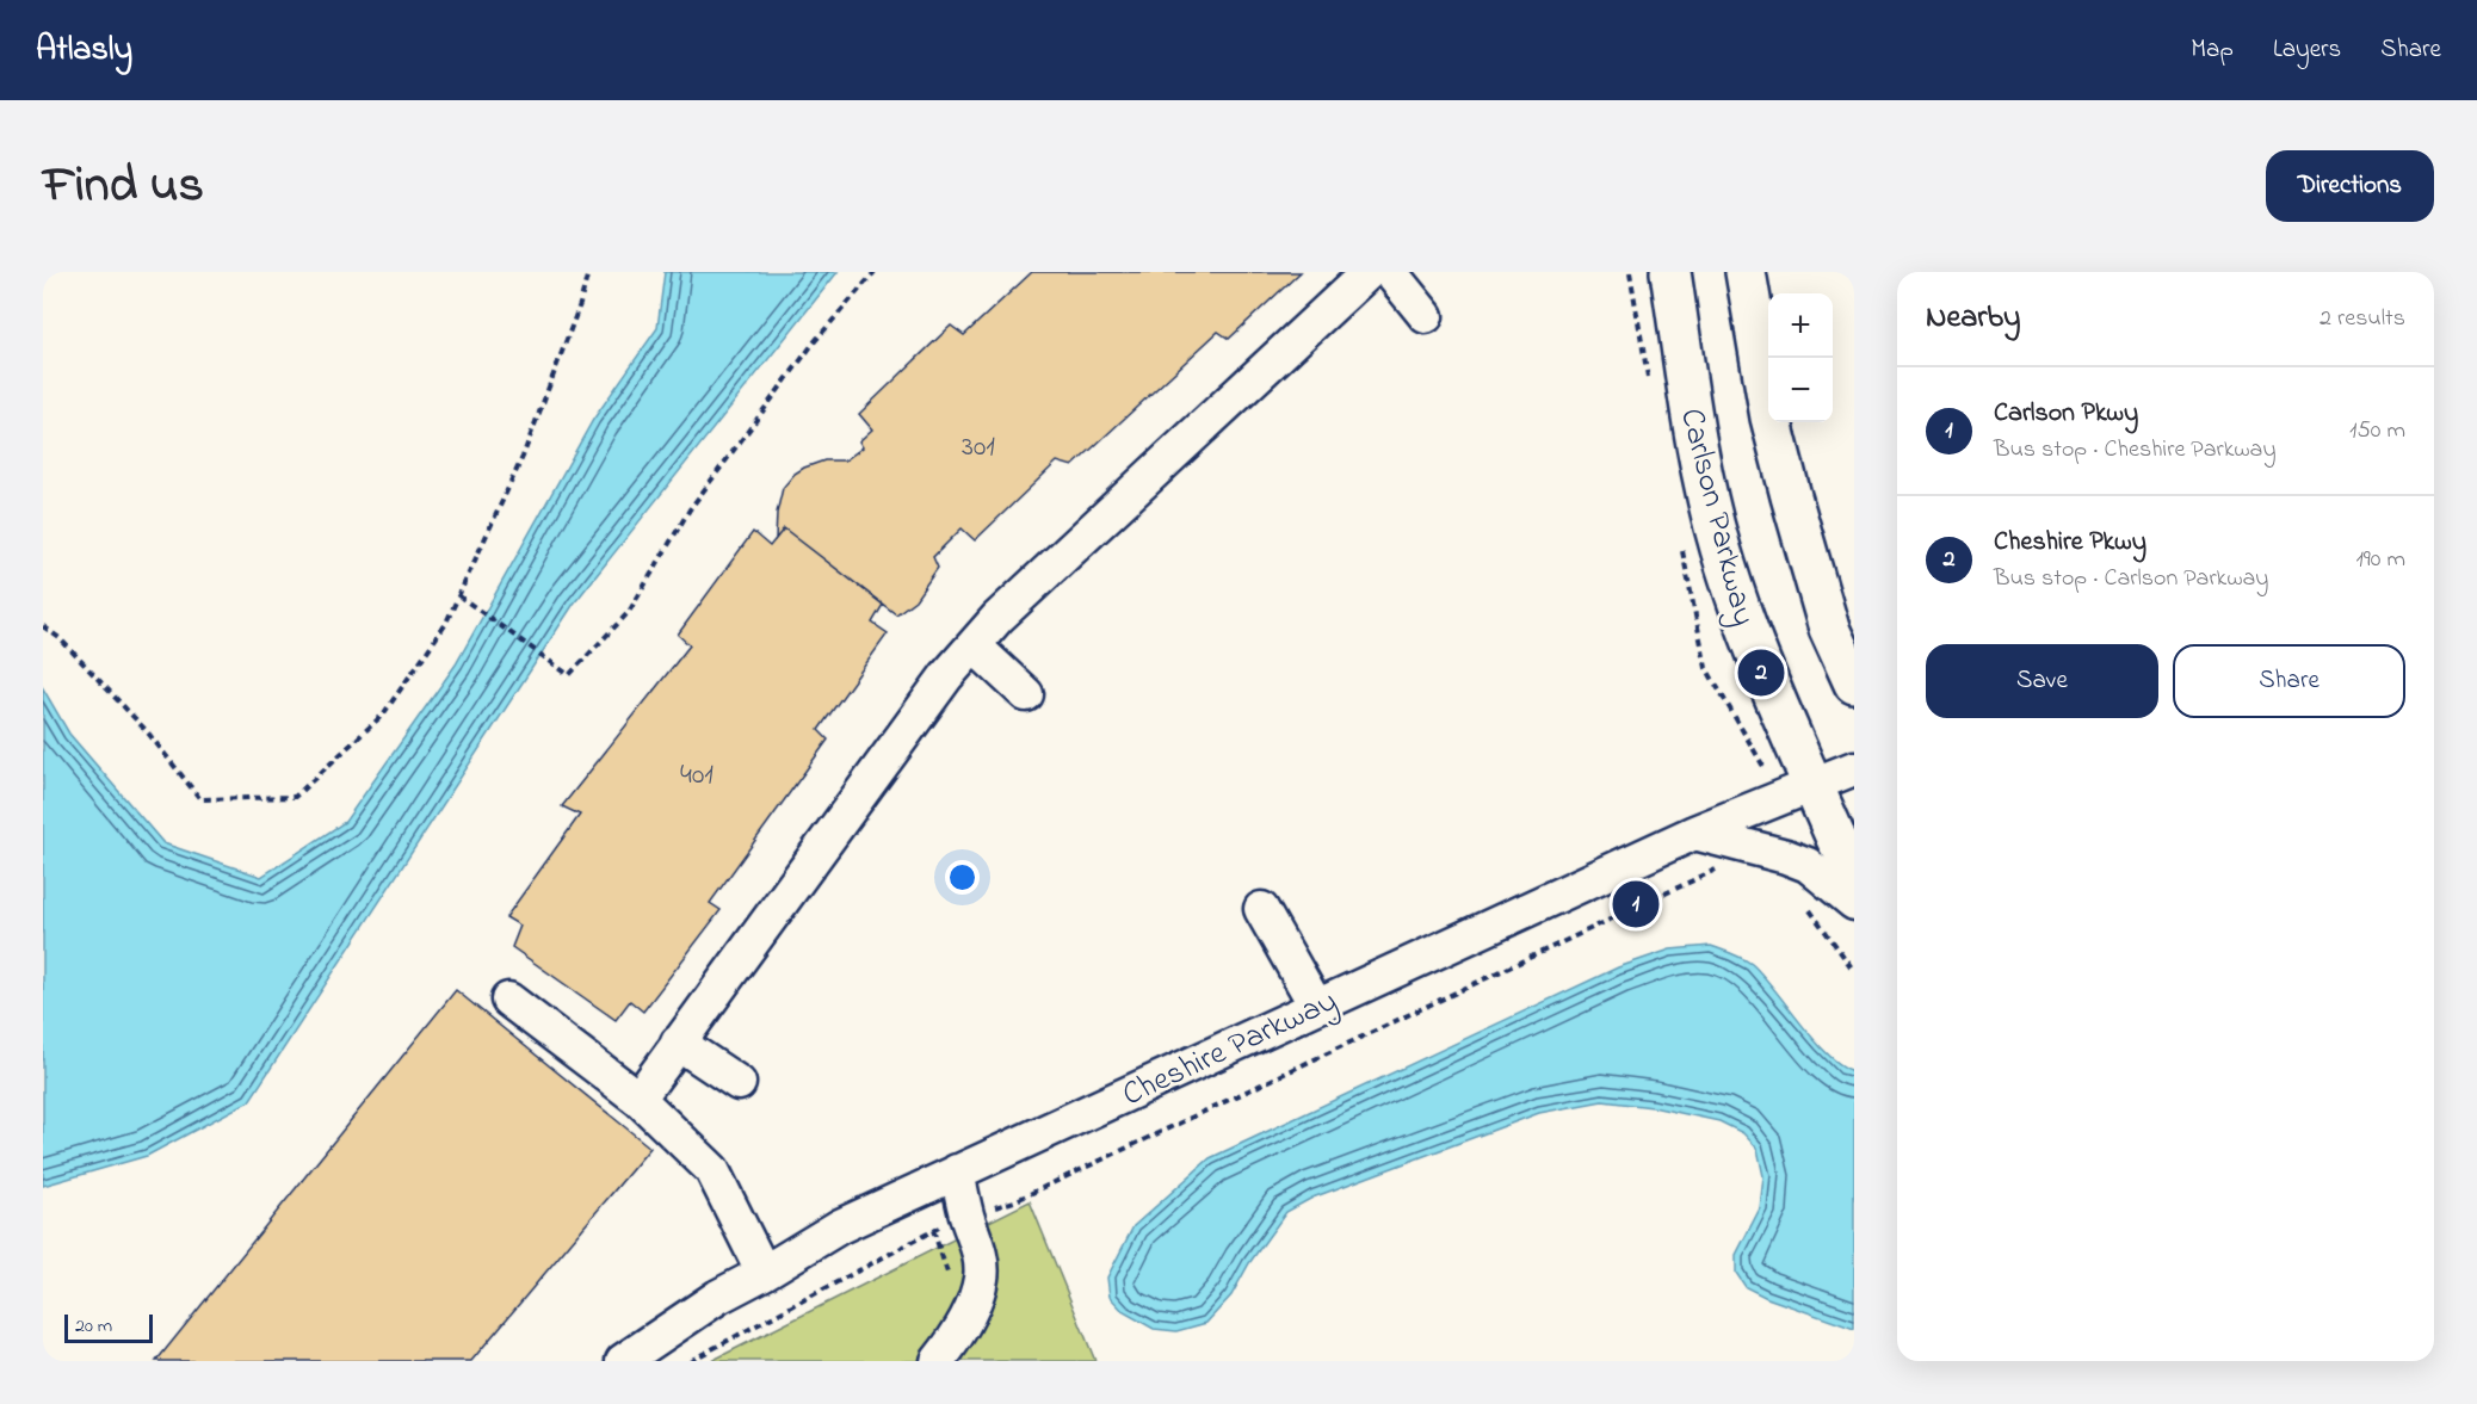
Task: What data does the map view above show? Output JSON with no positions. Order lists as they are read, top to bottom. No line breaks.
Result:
{"streets":{"main road":["Carlson Parkway"],"street":["Cheshire Parkway"]},"crossings":[["Carlson Parkway","Cheshire Parkway"]],"house_numbers":["301","401"],"scale_bar":"20 m","page":{"header":"Atlasly","nav":["Map","Layers","Share"],"title":"Find us","buttons":["Directions",["Save","Share"]],"heading":["Nearby","2 results"],"map_buttons":["+","−"],"list":[{"mark":"1","name":"Carlson Pkwy","note":"Bus stop · Cheshire Parkway","value":"150 m"},{"mark":"2","name":"Cheshire Pkwy","note":"Bus stop · Carlson Parkway","value":"190 m"}],"pins":["2","1"],"scale":"20 m"}}
